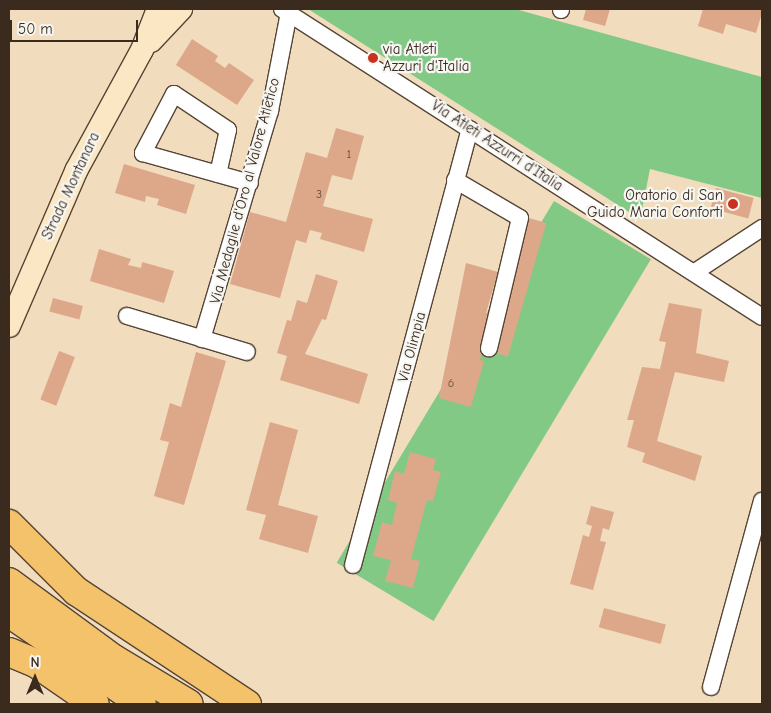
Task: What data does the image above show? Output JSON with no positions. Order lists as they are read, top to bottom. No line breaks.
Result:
{"streets":{"street":["Via Atleti Azzurri d'Italia","Strada Montanara","Via Medaglie d'Oro al Valore Atletico","Via Olimpia"]},"crossings":[["Via Atleti Azzurri d'Italia","Via Medaglie d'Oro al Valore Atletico"],["Via Atleti Azzurri d'Italia","Via Olimpia"]],"places":["via Atleti Azzuri d'Italia","Oratorio di San Guido Maria Conforti"],"house_numbers":["1","3","6"],"scale_bar":"50 m","north":"top"}
